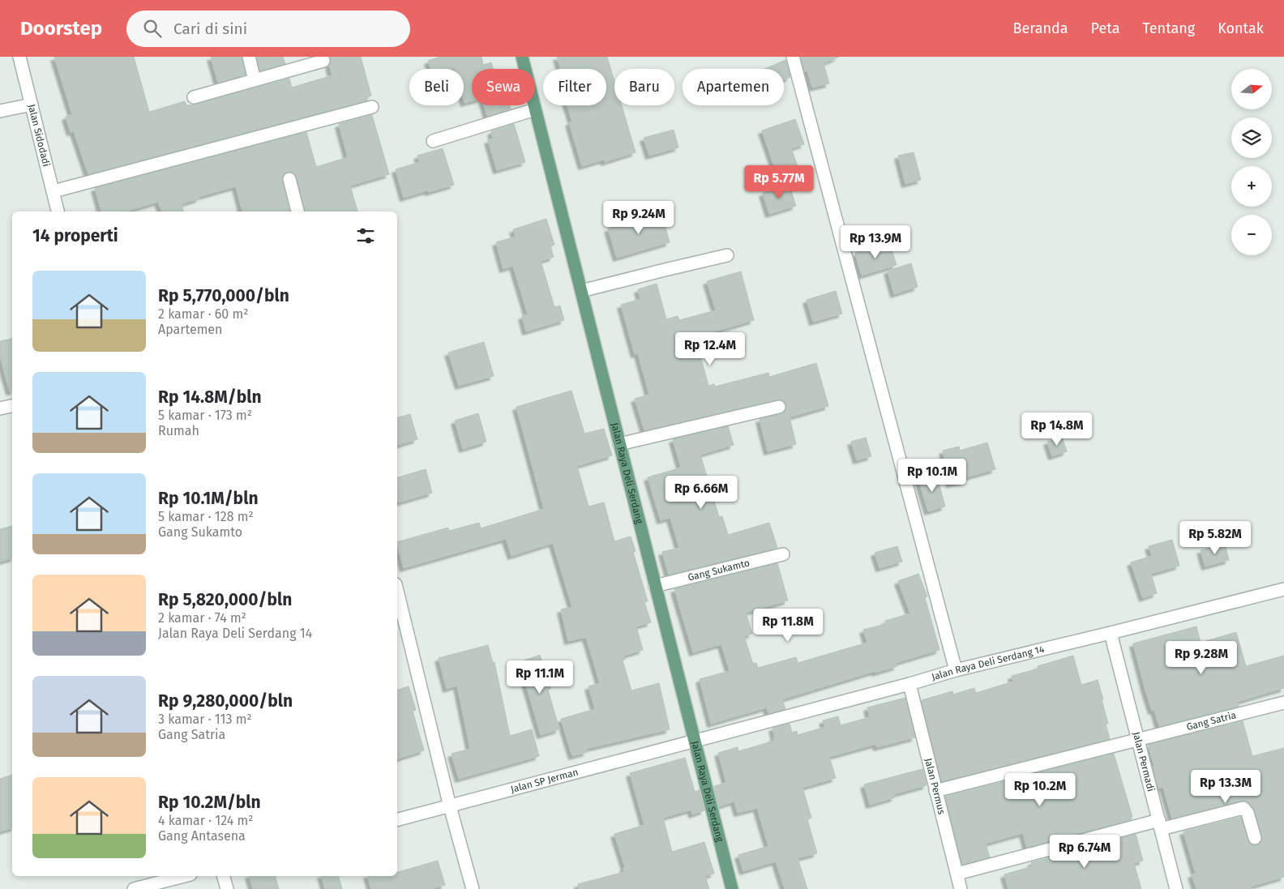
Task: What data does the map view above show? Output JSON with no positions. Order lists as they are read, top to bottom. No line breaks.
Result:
{"streets":{"main road":["Jalan Raya Deli Serdang"],"street":["Jalan Sidodadi","Gang Sukamto","Jalan Raya Deli Serdang 14","Gang Satria","Jalan Permadi","Jalan SP Jerman","Jalan Permus"]},"crossings":[["Jalan Raya Deli Serdang","Gang Sukamto"],["Jalan Raya Deli Serdang","Jalan Raya Deli Serdang 14"],["Jalan Raya Deli Serdang","Jalan SP Jerman"],["Jalan Raya Deli Serdang 14","Jalan Permadi"],["Jalan Raya Deli Serdang 14","Jalan SP Jerman"],["Jalan Raya Deli Serdang 14","Jalan Permus"],["Gang Satria","Jalan Permadi"],["Gang Satria","Jalan Permus"]],"north":"right","page":{"header":"Doorstep","search":"Cari di sini","nav":["Beranda","Peta","Tentang","Kontak"],"map_buttons":["+","−"],"chip":["Beli","Sewa","Filter","Baru","Apartemen"],"price":["Rp 5.77M","Rp 9.24M","Rp 13.9M","Rp 12.4M","Rp 14.8M","Rp 10.1M","Rp 6.66M","Rp 5.82M","Rp 11.8M","Rp 9.28M","Rp 11.1M","Rp 13.3M","Rp 10.2M","Rp 6.74M"],"heading":"14 properti","list":[{"name":"Rp 5,770,000/bln","note":"2 kamar · 60 m² · Apartemen"},{"name":"Rp 14.8M/bln","note":"5 kamar · 173 m² · Rumah"},{"name":"Rp 10.1M/bln","note":"5 kamar · 128 m² · Gang Sukamto"},{"name":"Rp 5,820,000/bln","note":"2 kamar · 74 m² · Jalan Raya Deli Serdang 14"},{"name":"Rp 9,280,000/bln","note":"3 kamar · 113 m² · Gang Satria"},{"name":"Rp 10.2M/bln","note":"4 kamar · 124 m² · Gang Antasena"}]}}
